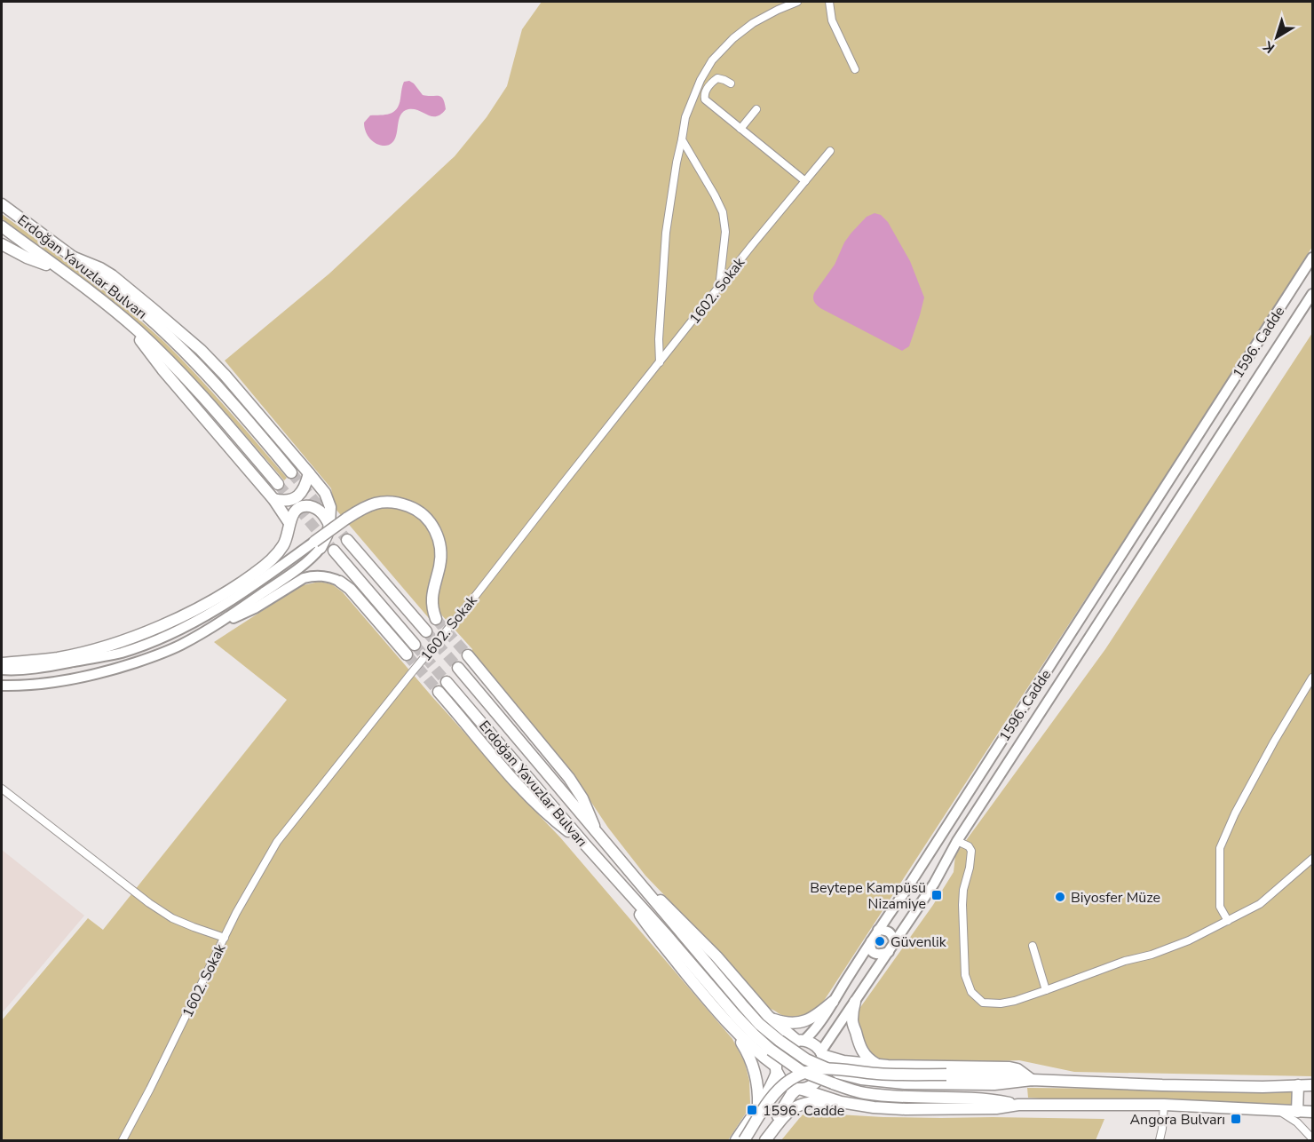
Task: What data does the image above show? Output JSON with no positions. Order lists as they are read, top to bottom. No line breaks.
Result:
{"streets":{"main road":["Erdoğan Yavuzlar Bulvarı","1596. Cadde"],"street":["1602. Sokak"]},"crossings":[["Erdoğan Yavuzlar Bulvarı","1596. Cadde"]],"places":{"transit":["Beytepe Kampüsü Nizamiye","1596. Cadde","Angora Bulvarı"],"other":["Biyosfer Müze","Güvenlik"]},"north":"bottom left"}
